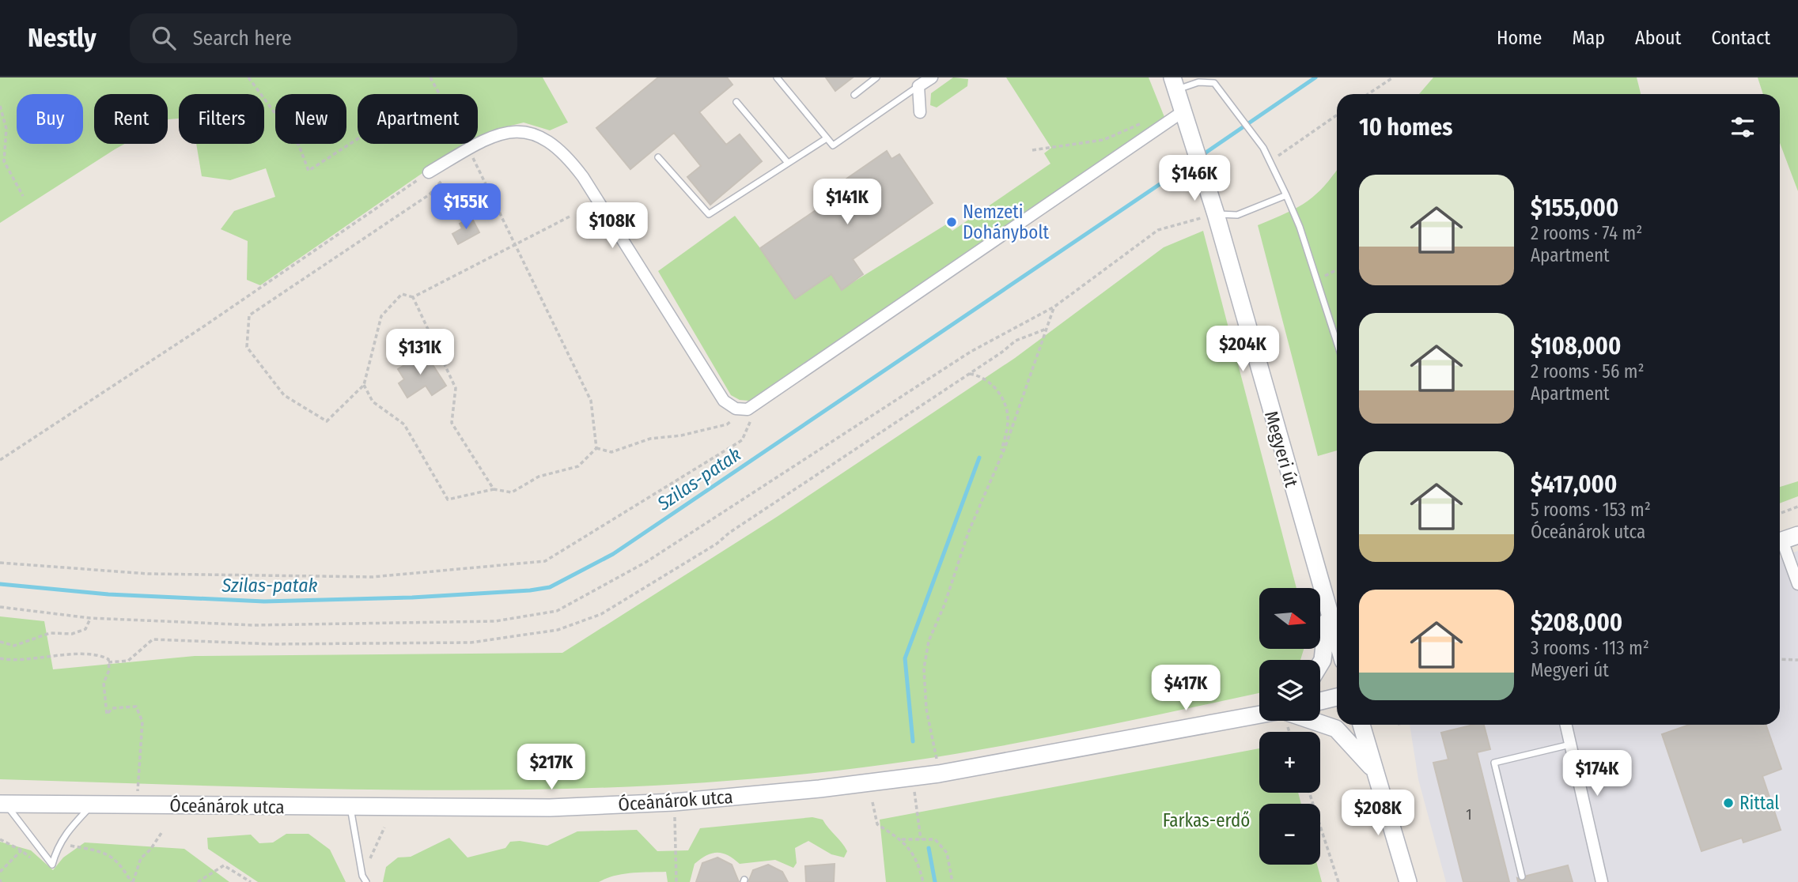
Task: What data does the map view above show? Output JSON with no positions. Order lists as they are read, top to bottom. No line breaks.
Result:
{"streets":{"street":["Megyeri út","Óceánárok utca"]},"water":["Szilas-patak"],"parks":["Farkas-erdő"],"places":["Nemzeti Dohánybolt","Rittal"],"house_numbers":["1"],"north":"right","page":{"header":"Nestly","search":"Search here","nav":["Home","Map","About","Contact"],"chip":["Buy","Rent","Filters","New","Apartment"],"heading":"10 homes","price":["$146K","$141K","$155K","$108K","$204K","$131K","$417K","$217K","$174K","$208K"],"list":[{"name":"$155,000","note":"2 rooms · 74 m² · Apartment"},{"name":"$108,000","note":"2 rooms · 56 m² · Apartment"},{"name":"$417,000","note":"5 rooms · 153 m² · Óceánárok utca"},{"name":"$208,000","note":"3 rooms · 113 m² · Megyeri út"}],"map_buttons":["+","−"]}}
